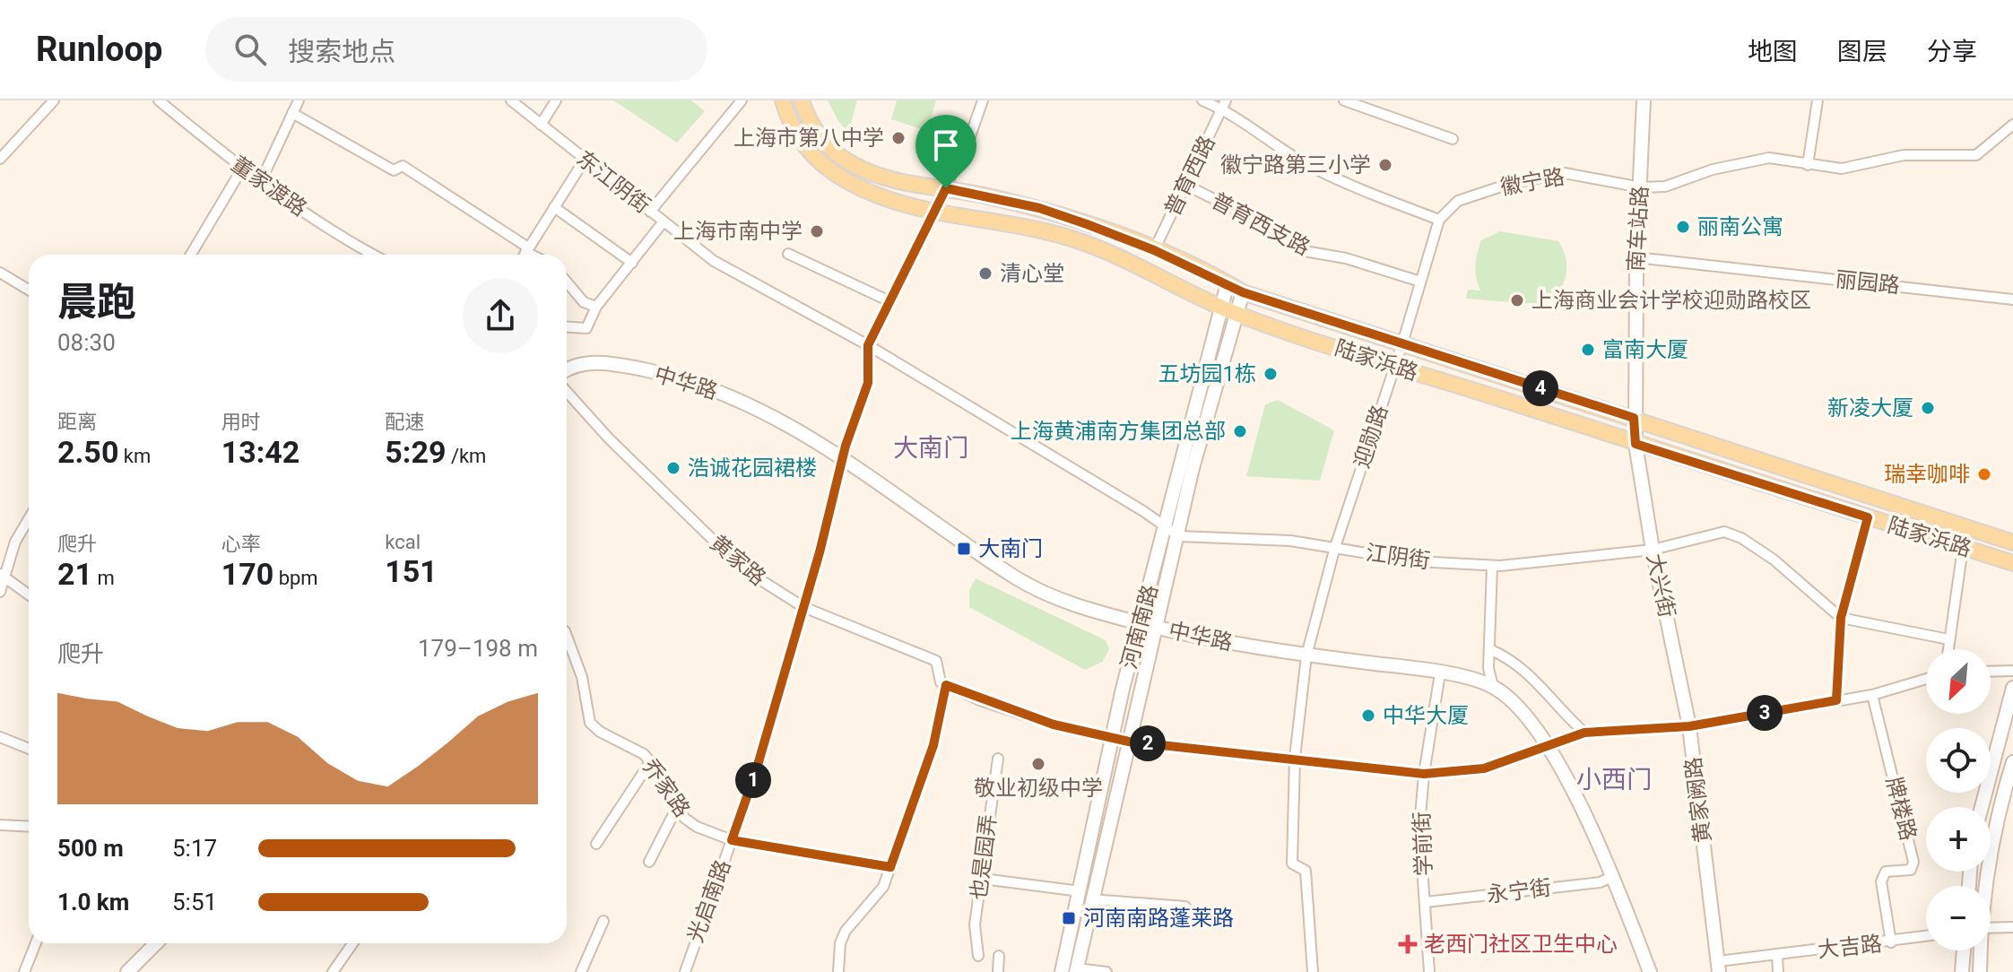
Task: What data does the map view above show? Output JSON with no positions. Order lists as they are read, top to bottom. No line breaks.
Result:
{"streets":{"main road":["陆家浜路"],"street":["普育西路","东江阴街","徽宁路","董家渡路","普育西支路","南车站路","丽园路","中华路","迎勋路","江阴街","黄家路","大兴街","河南南路","乔家路","黄家阙路","牌楼路","学前街","也是园弄","永宁街","光启南路","大吉路"]},"crossings":[["普育西路","普育西支路"],["普育西路","陆家浜路"],["东江阴街","江阴街"],["东江阴街","光启南路"],["徽宁路","南车站路"],["徽宁路","迎勋路"],["普育西支路","迎勋路"],["南车站路","丽园路"],["南车站路","陆家浜路"],["南车站路","大兴街"],["陆家浜路","迎勋路"],["陆家浜路","大兴街"],["陆家浜路","河南南路"],["中华路","迎勋路"],["中华路","河南南路"],["中华路","黄家阙路"],["中华路","学前街"],["中华路","永宁街"],["中华路","光启南路"],["迎勋路","江阴街"],["迎勋路","黄家阙路"],["江阴街","大兴街"],["江阴街","河南南路"],["江阴街","光启南路"],["黄家路","黄家阙路"],["黄家路","光启南路"],["大兴街","黄家阙路"],["河南南路","黄家阙路"],["乔家路","光启南路"],["黄家阙路","学前街"],["黄家阙路","大吉路"],["牌楼路","大吉路"],["学前街","永宁街"]],"districts":["大南门","小西门"],"places":{"other":["上海市第八中学","徽宁路第三小学","丽南公寓","上海市南中学","清心堂","上海商业会计学校迎勋路校区","富南大厦","五坊园1栋","新凌大厦","上海黄浦南方集团总部","浩诚花园裙楼","瑞幸咖啡","中华大厦","敬业初级中学"],"transit":["大南门","河南南路蓬莱路"],"health":["老西门社区卫生中心"]},"north":"bottom left","page":{"header":"Runloop","search":"搜索地点","nav":["地图","图层","分享"],"heading":["晨跑","08:30"],"pins":["4","3","2","1"],"stats":[["距离","2.50 km"],["用时","13:42"],["配速","5:29 /km"],["爬升","21 m"],["心率","170 bpm"],["kcal","151"]],"chart":["爬升","179–198 m"],"map_buttons":["+","−"],"list":[{"name":"500 m","note":"5:17"},{"name":"1.0 km","note":"5:51"}]}}
